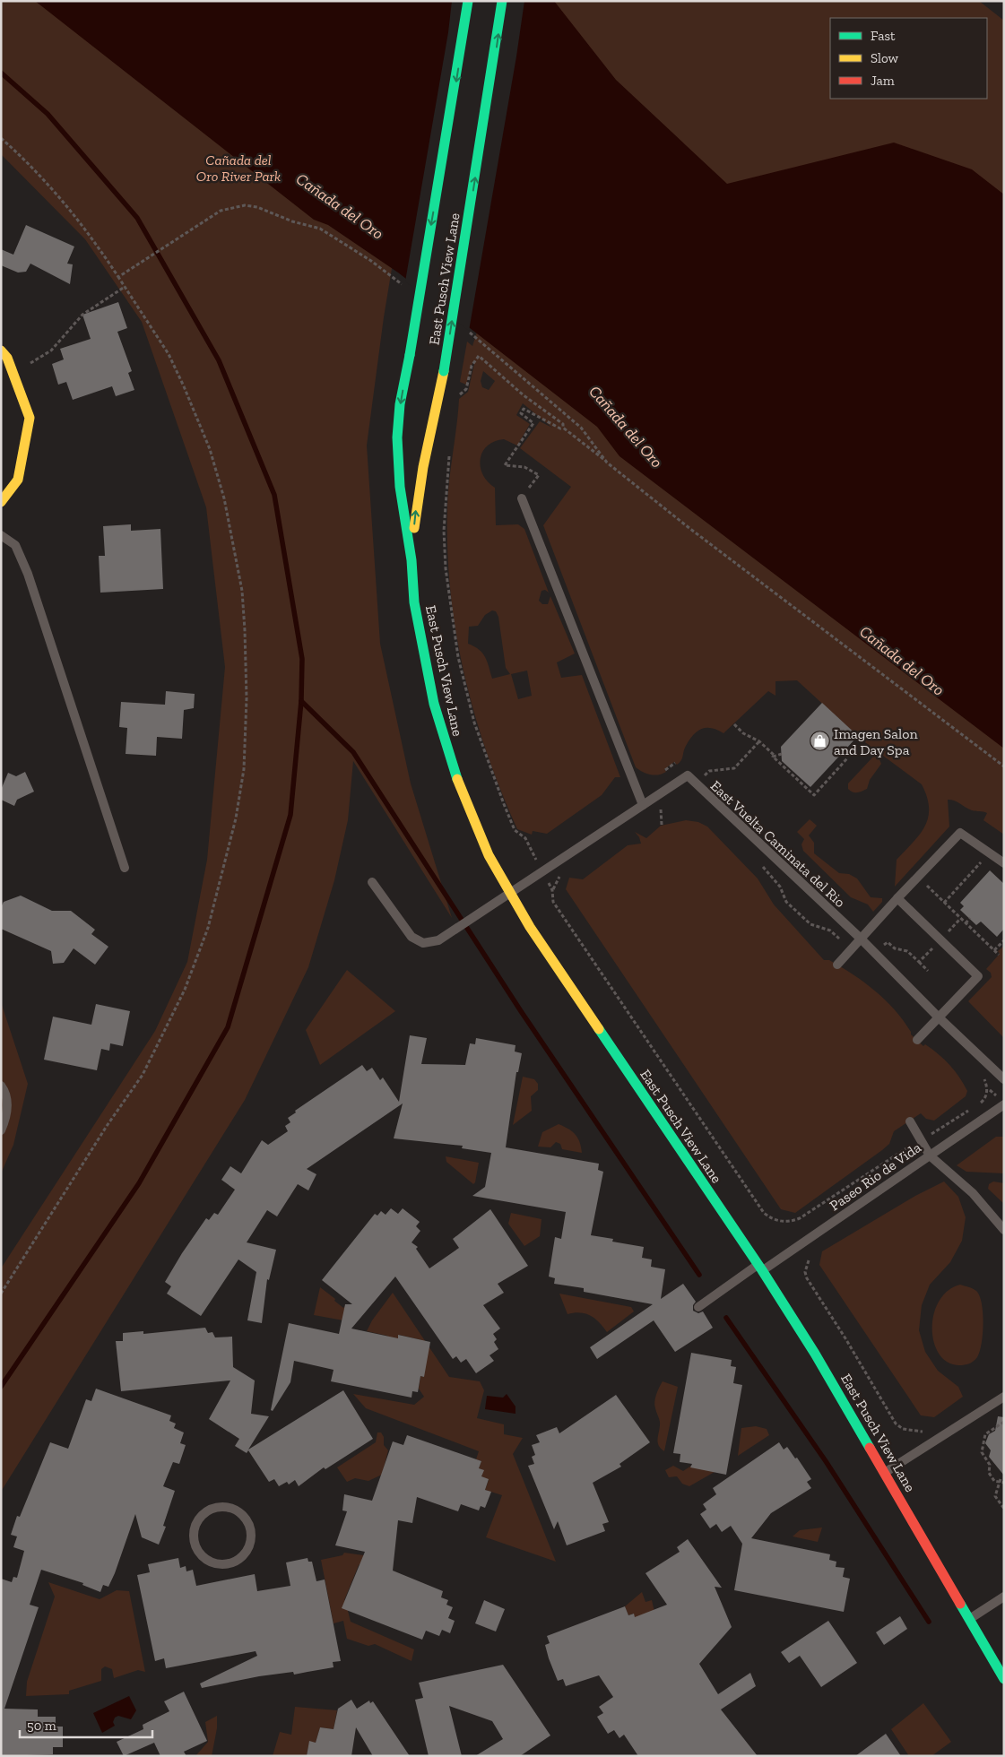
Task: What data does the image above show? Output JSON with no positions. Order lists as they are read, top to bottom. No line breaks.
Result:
{"streets":{"main road":["East Pusch View Lane"],"lane":["East Vuelta Caminata del Rio","Paseo Rio de Vida"]},"crossings":[["East Pusch View Lane","Paseo Rio de Vida"]],"water":["Cañada del Oro"],"parks":["Cañada del Oro River Park"],"places":{"shop":["Imagen Salon and Day Spa"]},"legend":["Fast","Slow","Jam"],"scale_bar":"50 m"}
